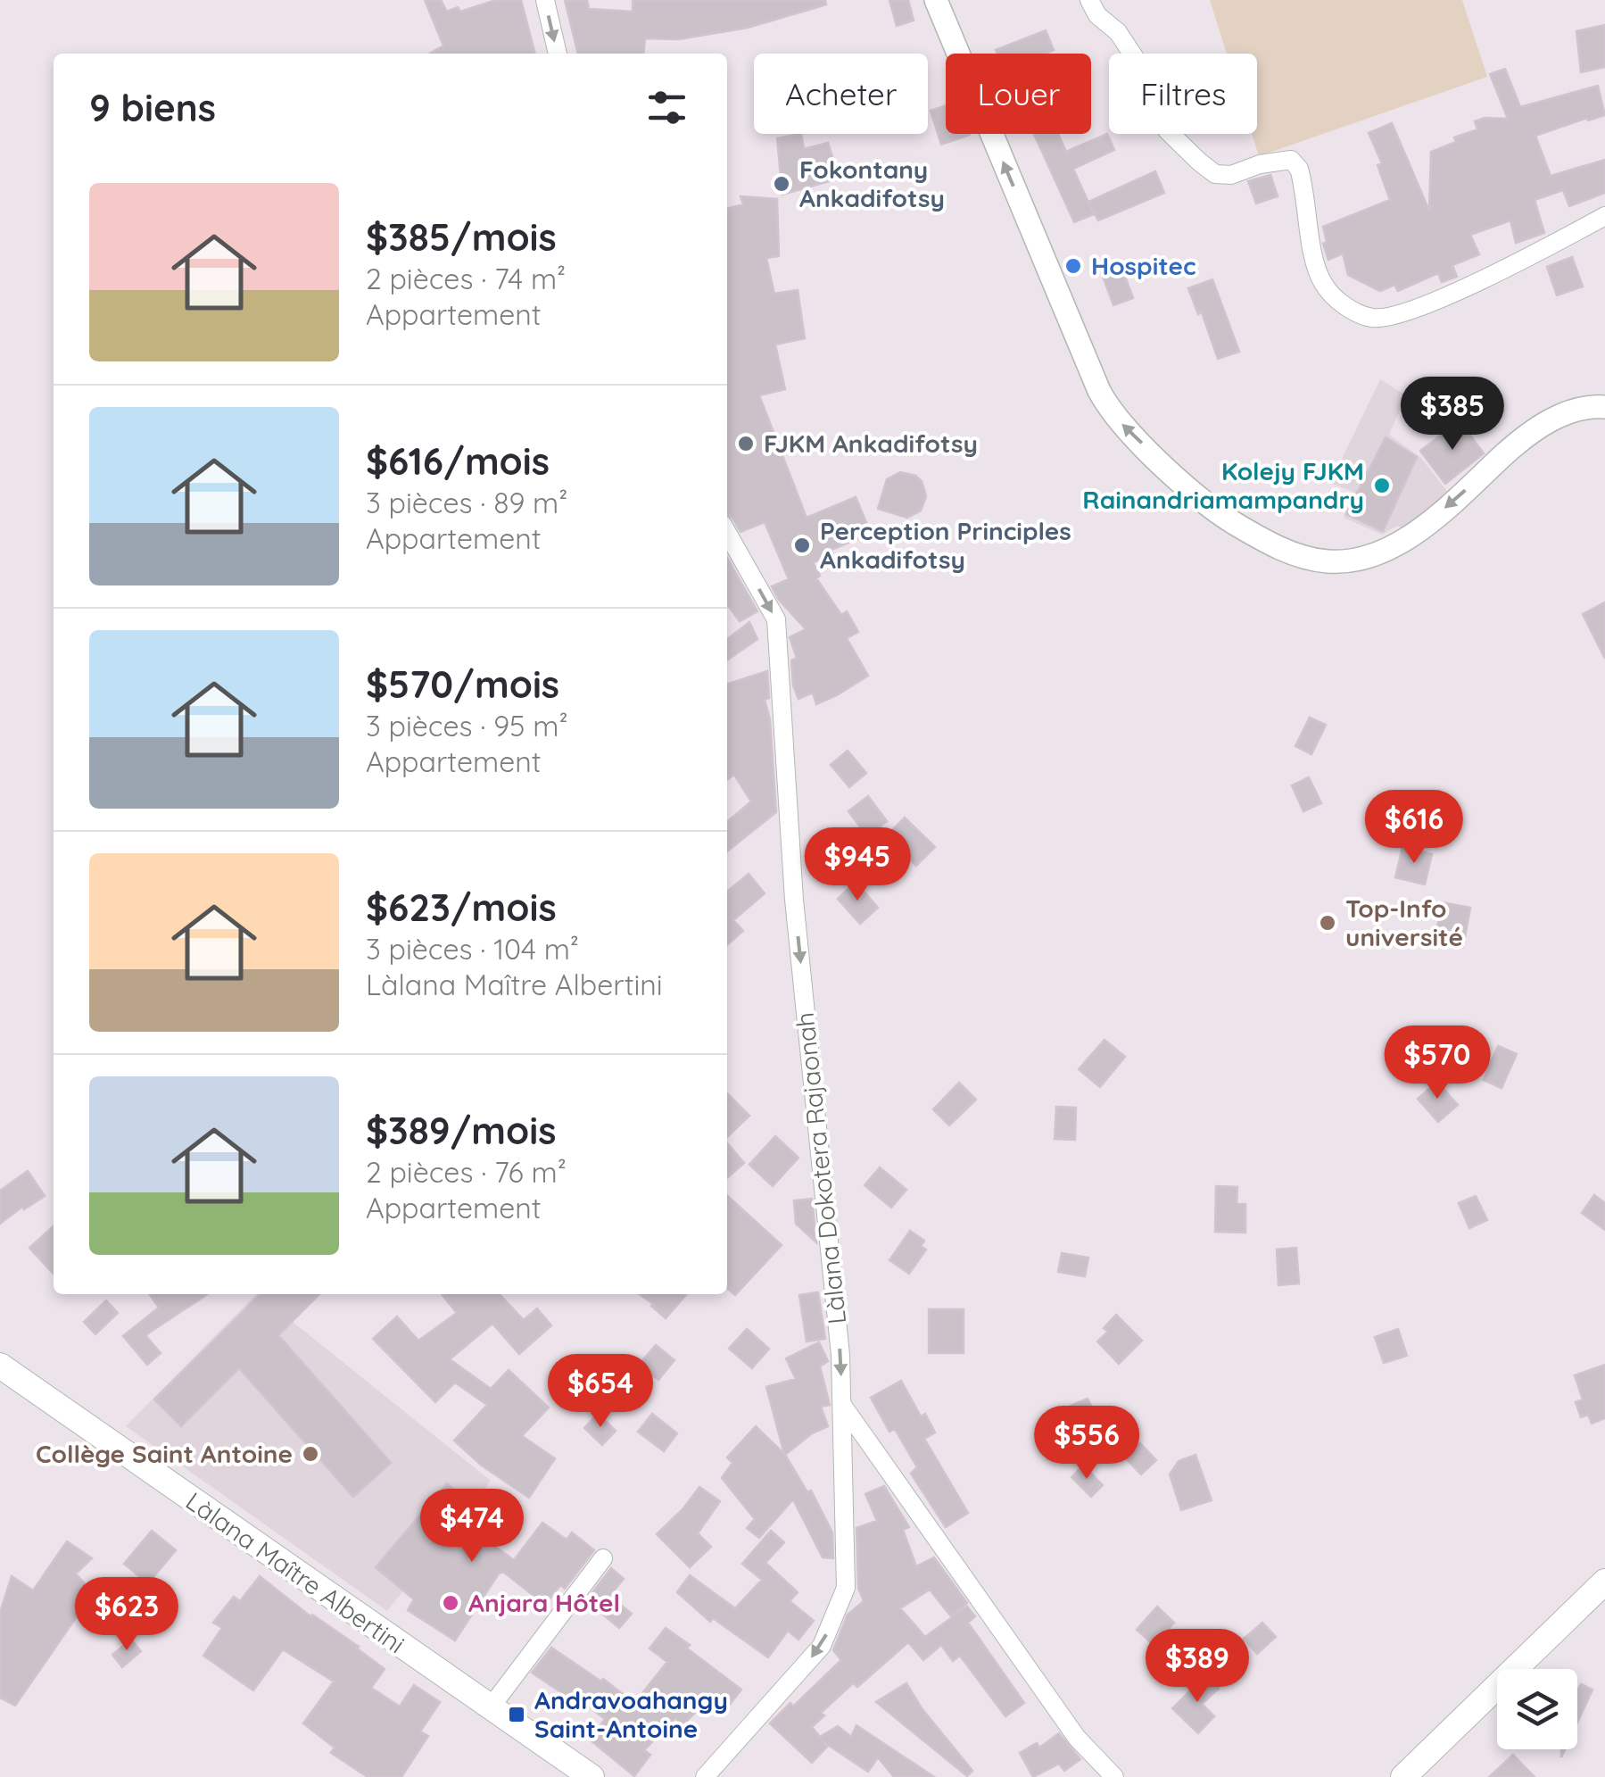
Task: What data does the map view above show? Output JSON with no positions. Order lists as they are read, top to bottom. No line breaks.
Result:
{"streets":{"main road":["Làlana Maître Albertini"],"street":["Làlana Dokotera Rajaonah"]},"one_way":["Làlana Dokotera Rajaonah"],"places":{"other":["Fokontany Ankadifotsy","Hospitec","FJKM Ankadifotsy","Kolejy FJKM Rainandriamampandry","Perception Principles Ankadifotsy","Top-Info université","Collège Saint Antoine","Anjara Hôtel"],"transit":["Andravoahangy Saint-Antoine"]},"page":{"chip":["Acheter","Louer","Filtres"],"heading":"9 biens","list":[{"name":"$385/mois","note":"2 pièces · 74 m² · Appartement"},{"name":"$616/mois","note":"3 pièces · 89 m² · Appartement"},{"name":"$570/mois","note":"3 pièces · 95 m² · Appartement"},{"name":"$623/mois","note":"3 pièces · 104 m² · Làlana Maître Albertini"},{"name":"$389/mois","note":"2 pièces · 76 m² · Appartement"}],"price":["$385","$616","$945","$570","$654","$556","$474","$623","$389"]}}
